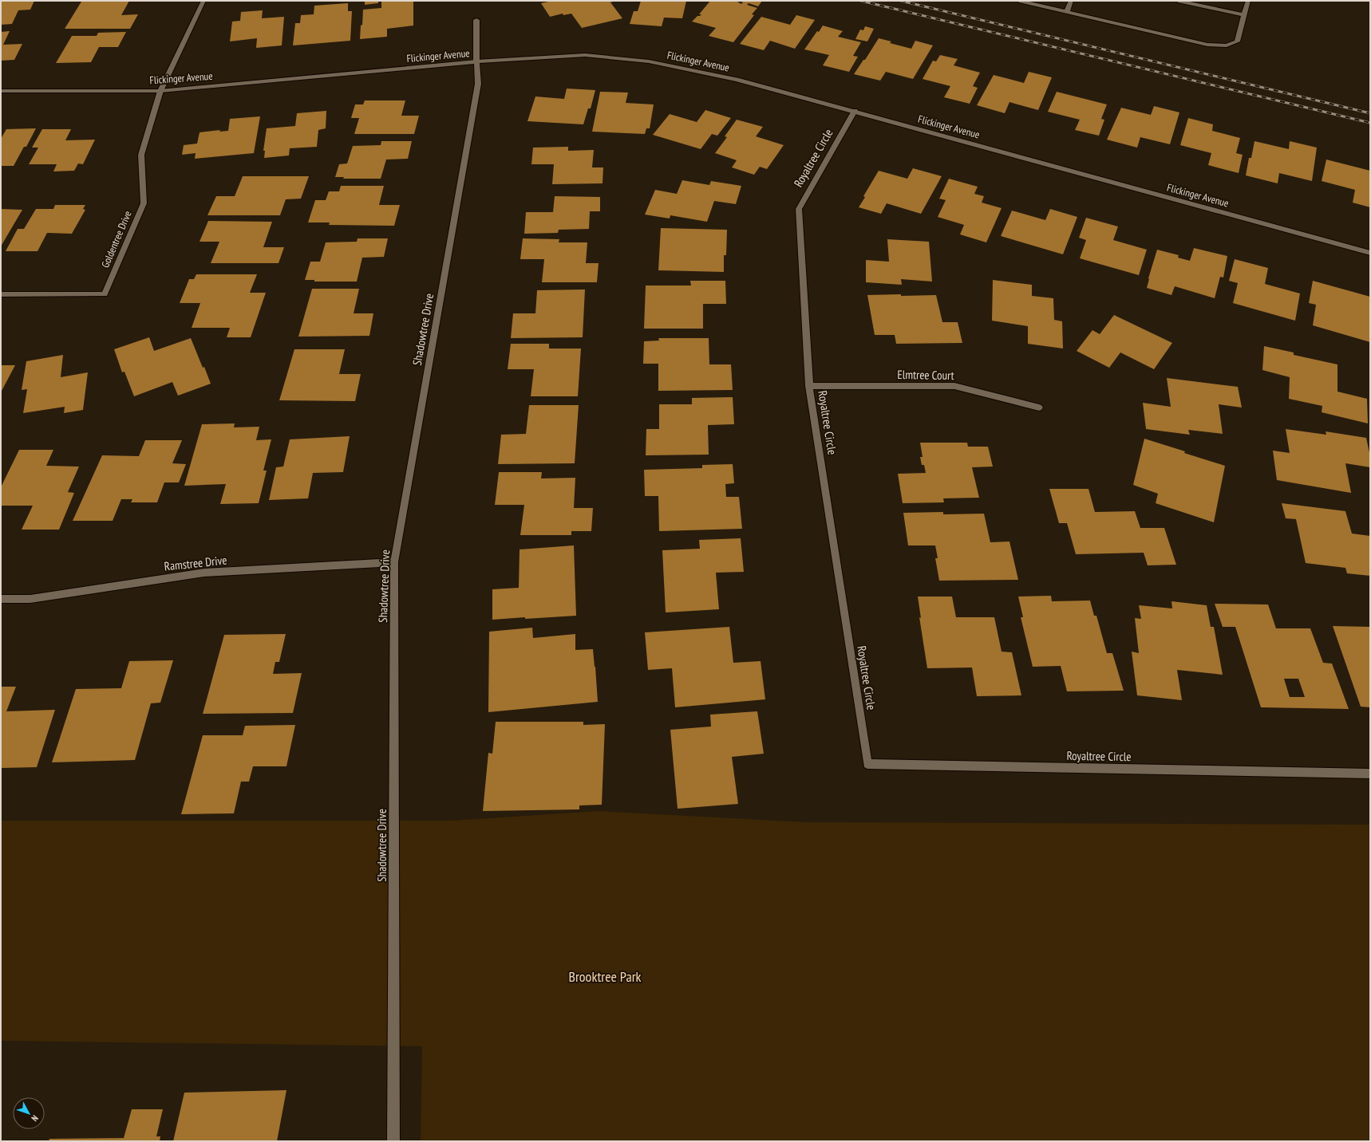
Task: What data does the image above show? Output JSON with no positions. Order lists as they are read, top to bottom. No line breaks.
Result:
{"streets":{"street":["Flickinger Avenue","Royaltree Circle","Goldentree Drive","Shadowtree Drive","Elmtree Court","Ramstree Drive"]},"crossings":[["Flickinger Avenue","Royaltree Circle"],["Flickinger Avenue","Goldentree Drive"],["Flickinger Avenue","Shadowtree Drive"],["Royaltree Circle","Elmtree Court"],["Shadowtree Drive","Ramstree Drive"]],"parks":["Brooktree Park"],"north":"bottom right"}
